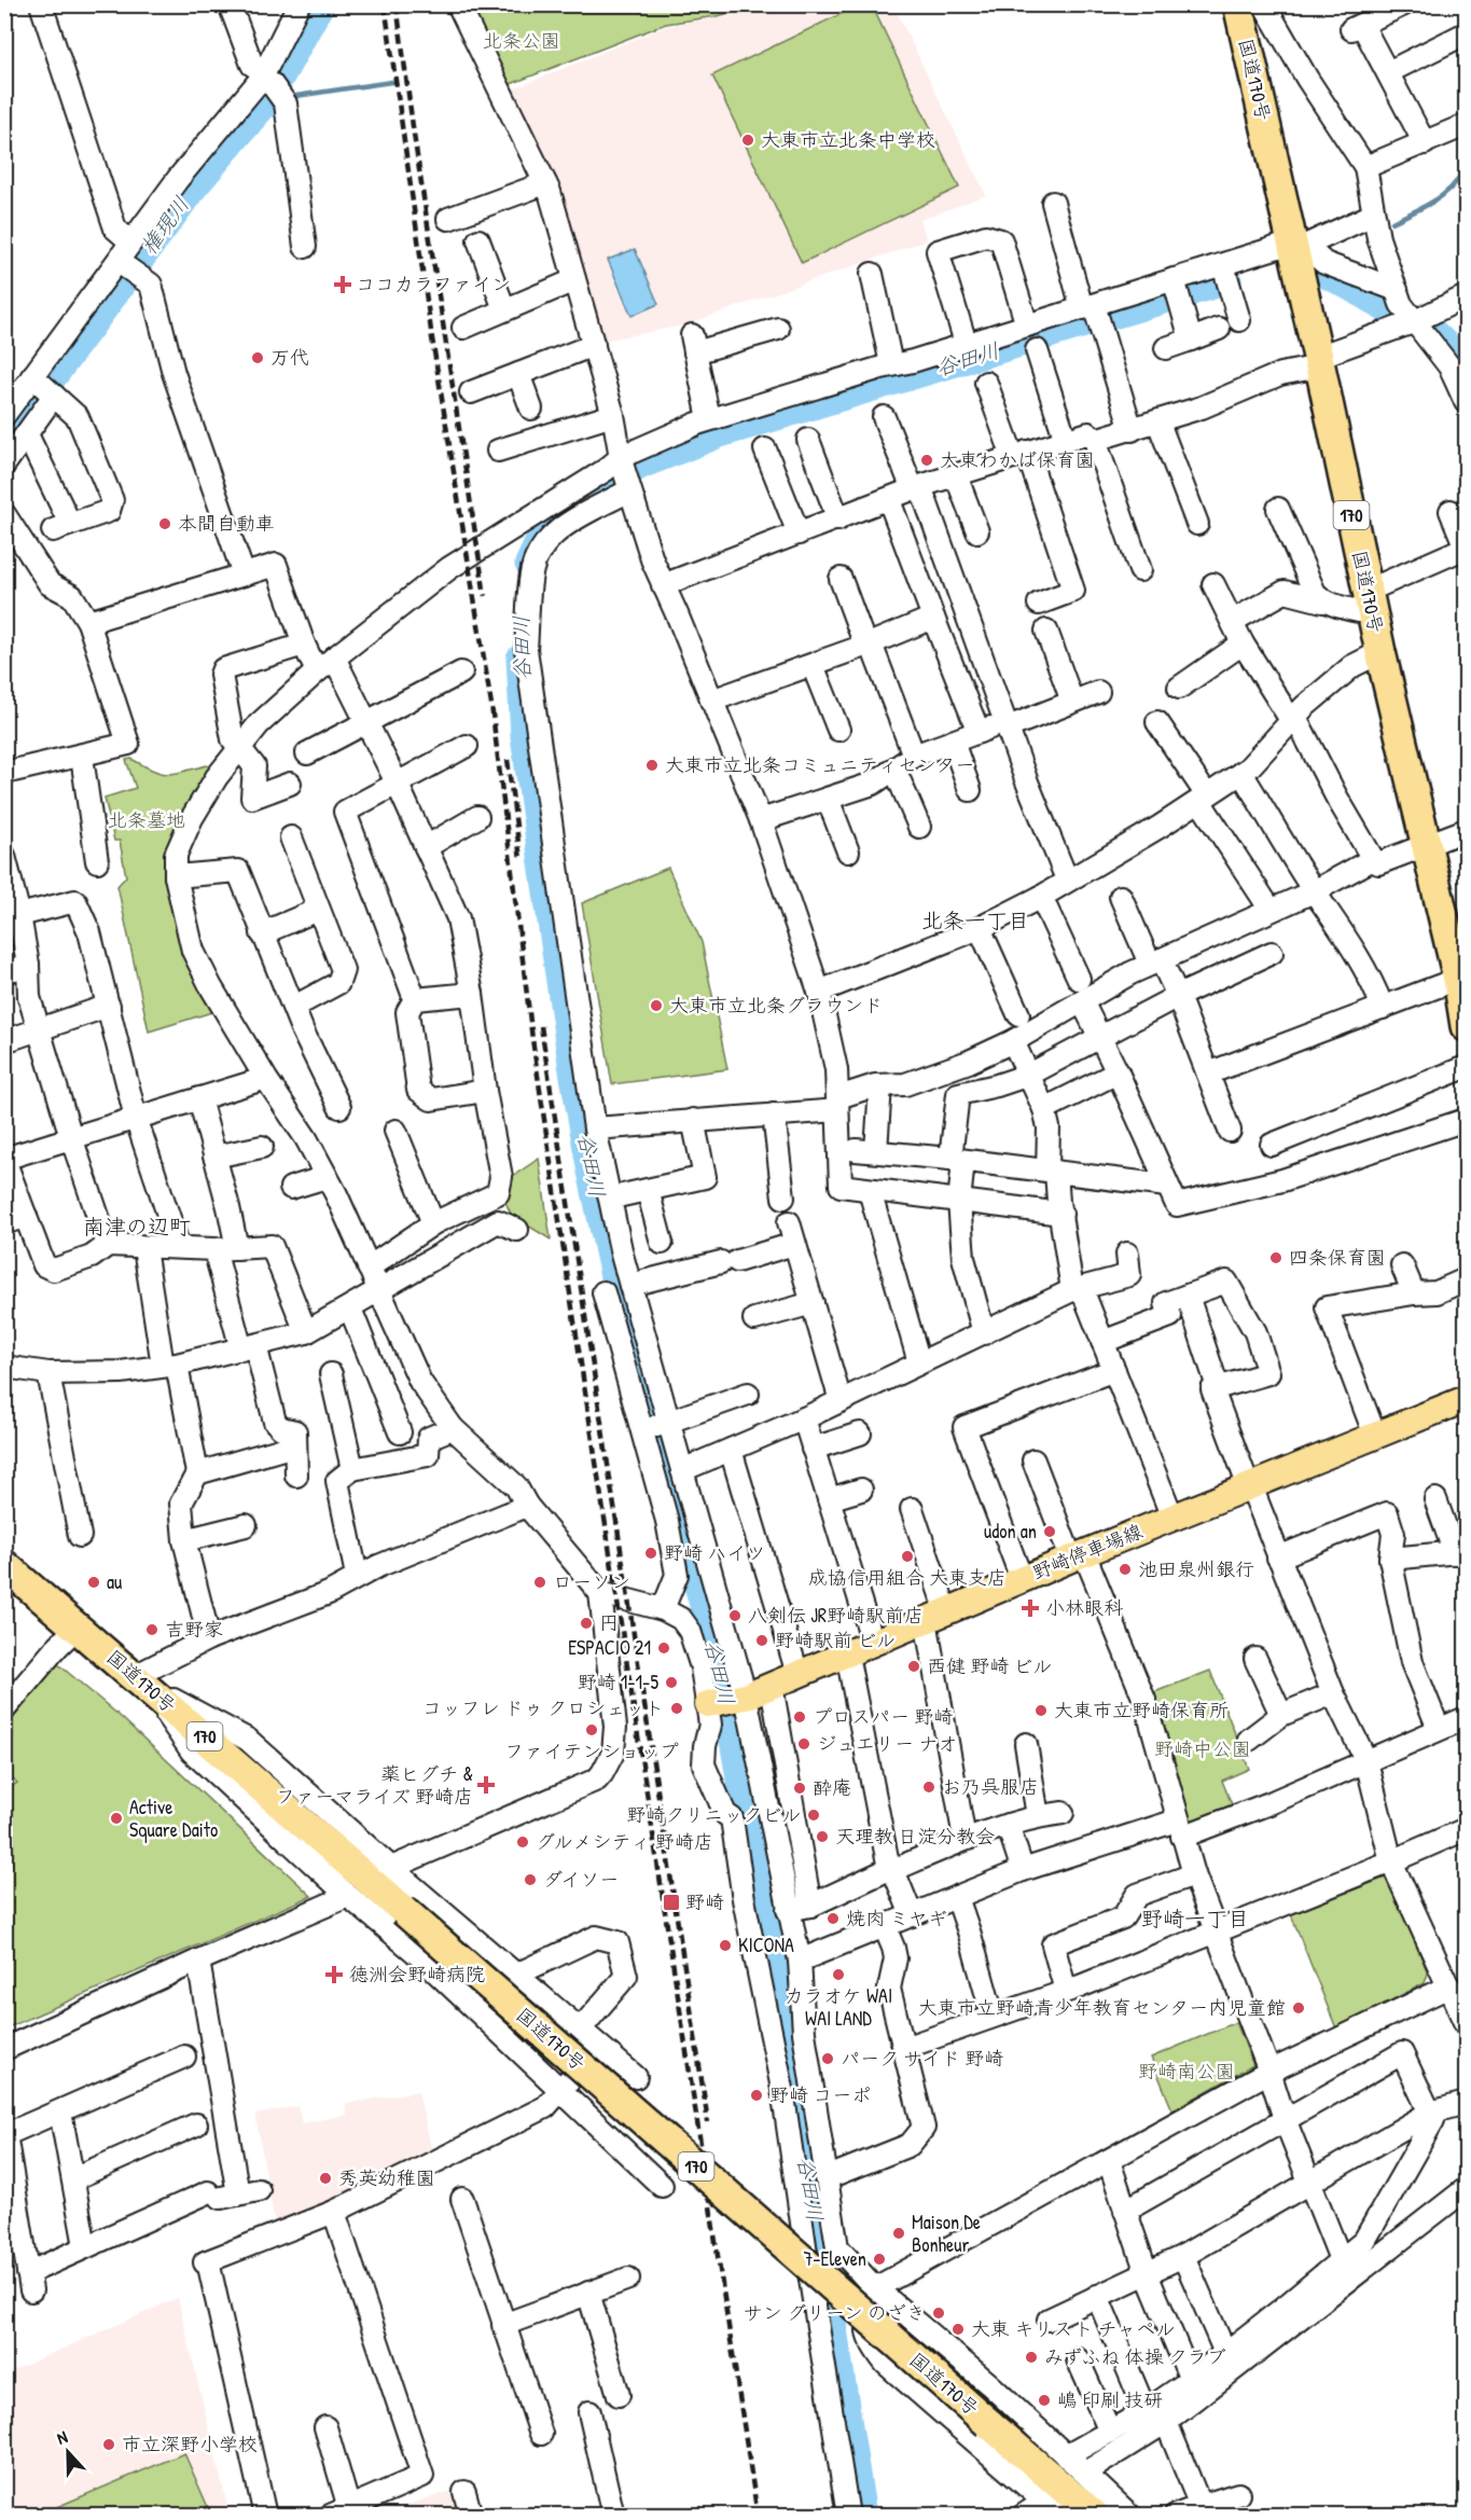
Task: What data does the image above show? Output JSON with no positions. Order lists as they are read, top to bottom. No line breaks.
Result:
{"streets":{"highway":["国道170号","170"],"main road":["野崎停車場線"]},"districts":["北条一丁目","南津の辺町","野崎一丁目"],"water":["権現川","谷田川"],"parks":["北条公園","北条墓地","野崎中公園","野崎南公園"],"places":{"other":["大東市立北条中学校","万代","大東わかば保育園","本間自動車","大東市立北条コミュニティセンター","大東市立北条グラウンド","四条保育園","udon an","野崎 ハイツ","成協信用組合 大東支店","池田泉州銀行","au","ローソン","八剣伝 JR野崎駅前店","円","吉野家","野崎駅前 ビル","ESPACIO 21","西健 野崎 ビル","野崎 1-1-5","コッフレ ドゥ クロシェット","大東市立野崎保育所","プロスパー 野崎","ファイテンショップ","ジュエリー ナオ","お乃呉服店","酔庵","野崎クリニックビル","Active Square Daito","天理教 日淀分教会","グルメシティ 野崎店","ダイソー","焼肉 ミヤギ","KICONA","カラオケ WAI WAI LAND","大東市立野崎青少年教育センター内児童館","パーク サイド 野崎","野崎 コーポ","秀英幼稚園","Maison De Bonheur","7-Eleven","サン グリーン のざき","大東 キリスト チャペル","みずふね 体操 クラブ","嶋 印刷 技研","市立深野小学校"],"health":["ココカラファイン","小林眼科","薬ヒグチ & ファーマライズ 野崎店","徳洲会野崎病院"],"transit":["野崎"]},"north":"top"}
